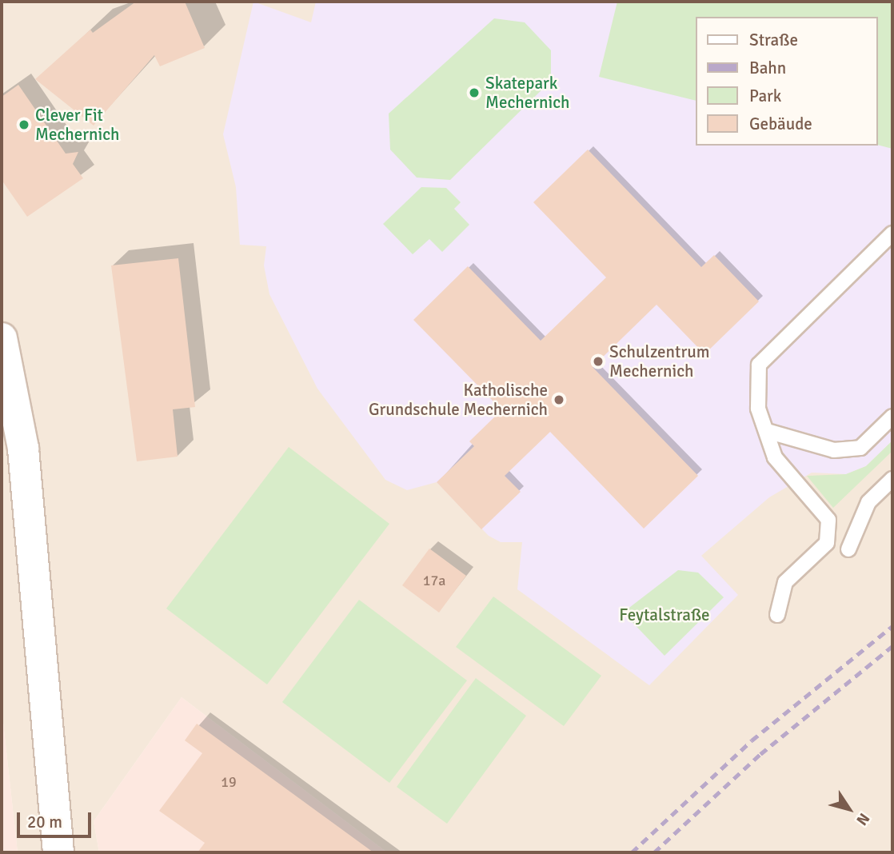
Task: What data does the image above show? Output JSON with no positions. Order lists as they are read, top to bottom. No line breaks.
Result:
{"parks":["Feytalstraße"],"places":["Skatepark Mechernich","Clever Fit Mechernich","Schulzentrum Mechernich","Katholische Grundschule Mechernich"],"house_numbers":["17a","19"],"legend":["Straße","Bahn","Park","Gebäude"],"scale_bar":"20 m","north":"bottom right"}
